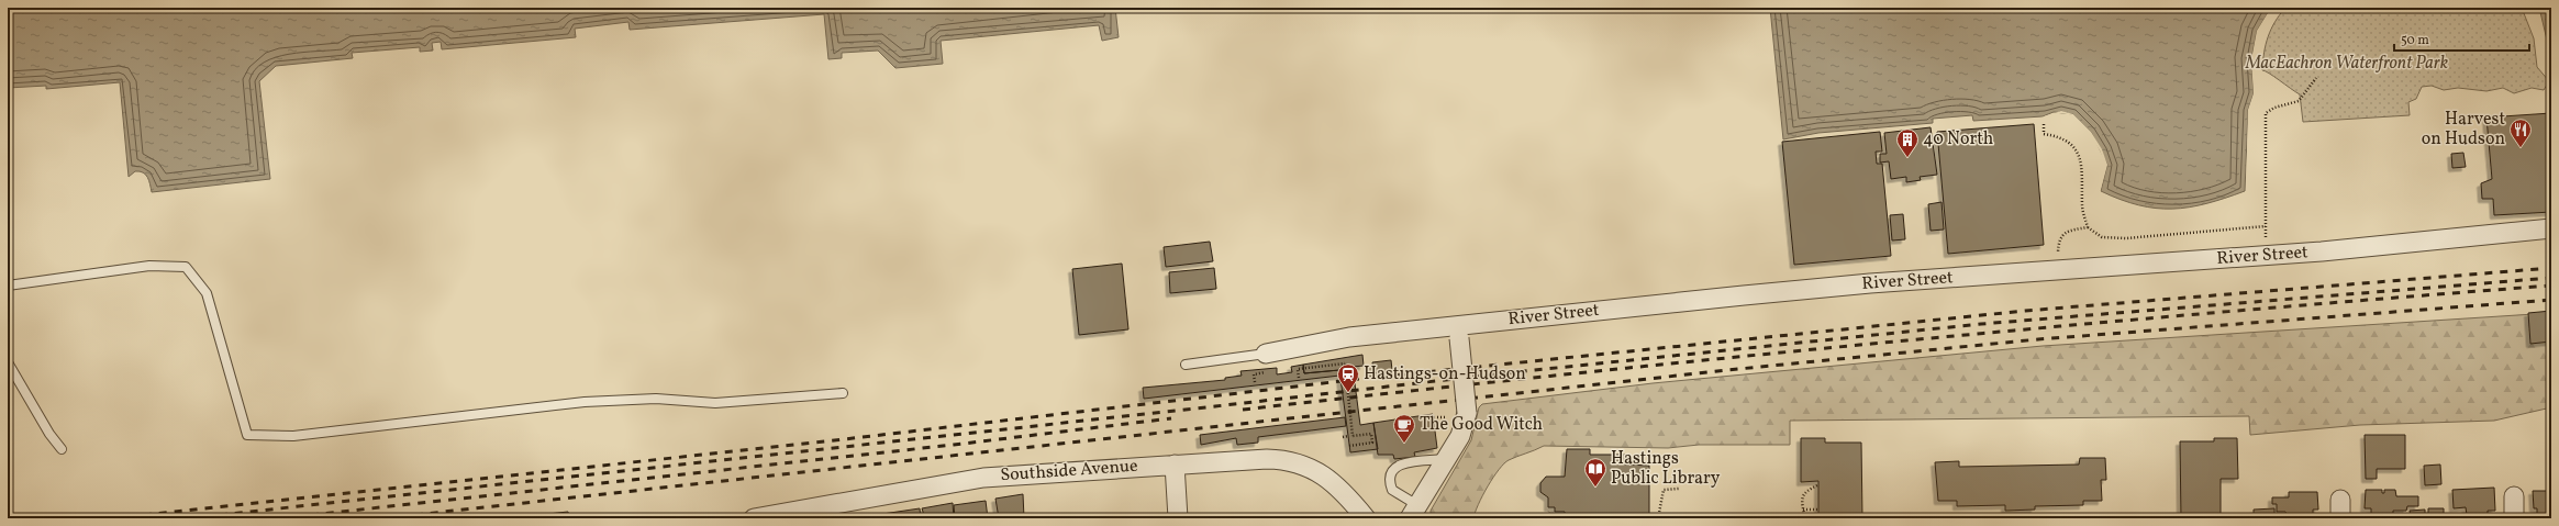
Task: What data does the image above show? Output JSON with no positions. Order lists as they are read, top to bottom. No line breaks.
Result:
{"streets":{"street":["River Street","Southside Avenue"]},"parks":["MacEachron Waterfront Park"],"places":{"restaurant":["Harvest on Hudson"],"building":["40 North"],"station":["Hastings-on-Hudson"],"cafe":["The Good Witch"],"library":["Hastings Public Library"]},"scale_bar":"50 m"}
